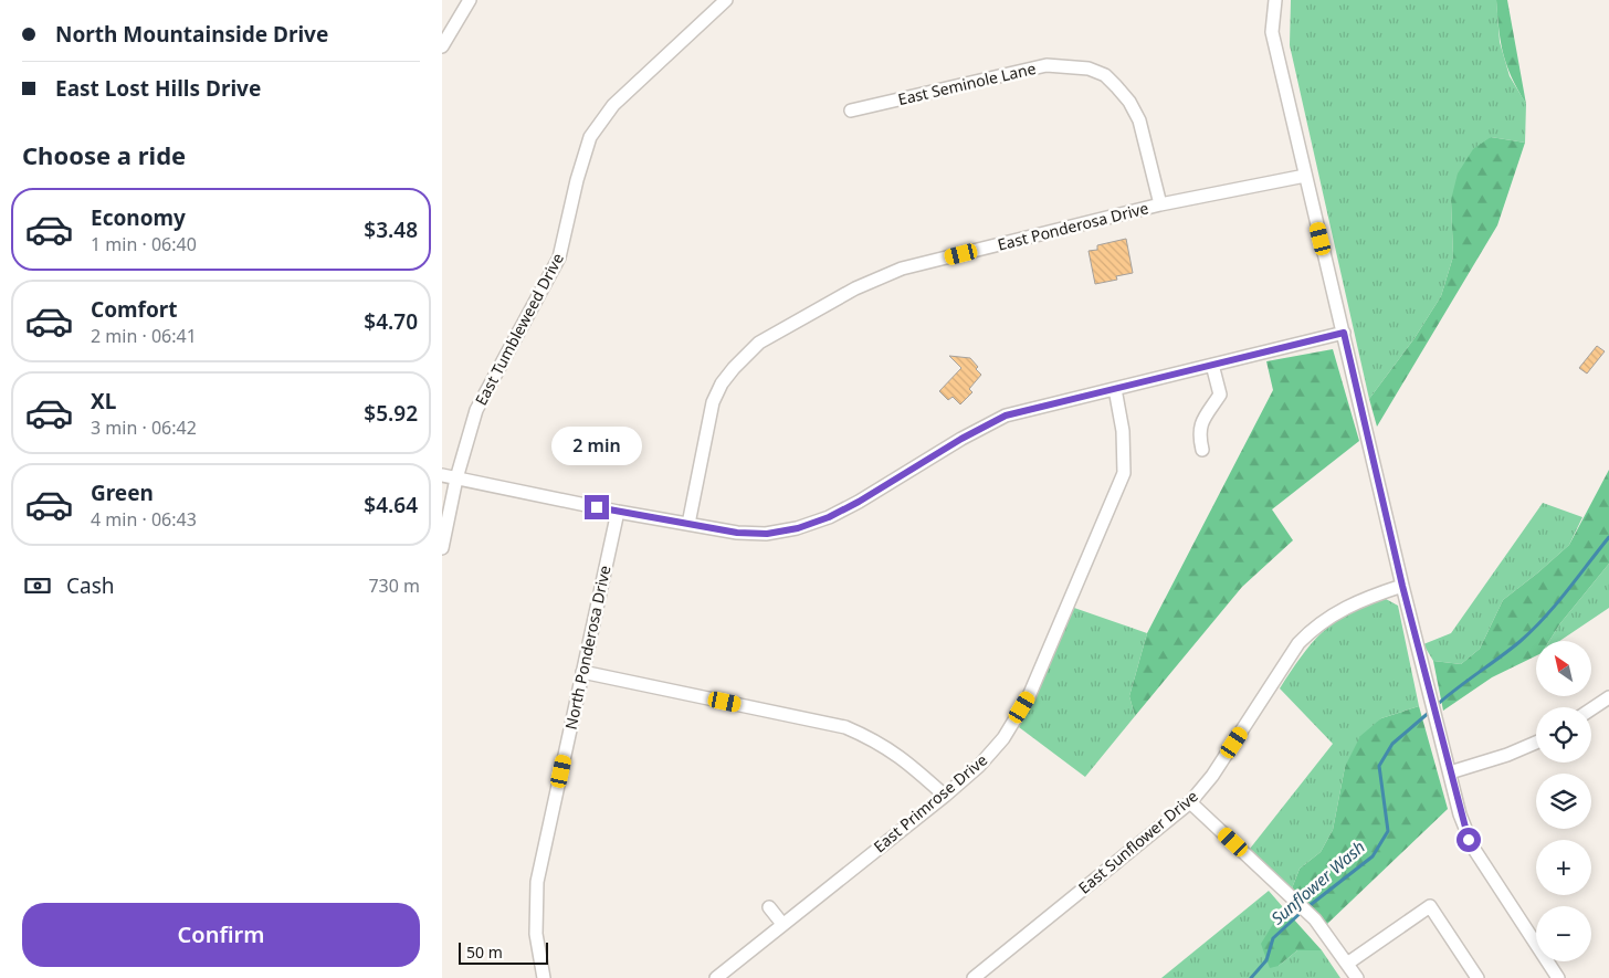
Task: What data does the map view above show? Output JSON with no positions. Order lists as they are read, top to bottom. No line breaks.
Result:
{"streets":{"street":["East Seminole Lane","East Ponderosa Drive","East Tumbleweed Drive","North Ponderosa Drive","East Primrose Drive","East Sunflower Drive"]},"crossings":[["East Seminole Lane","East Ponderosa Drive"]],"water":["Sunflower Wash"],"scale_bar":"50 m","north":"top left","page":{"banner":["North Mountainside Drive","East Lost Hills Drive"],"heading":"Choose a ride","list":[{"name":"Economy","note":"1 min · 06:40","value":"$3.48"},{"name":"Comfort","note":"2 min · 06:41","value":"$4.70"},{"name":"XL","note":"3 min · 06:42","value":"$5.92"},{"name":"Green","note":"4 min · 06:43","value":"$4.64"}],"bubble":"2 min","pay":["Cash","730 m"],"map_buttons":["+","−"],"buttons":"Confirm","scale":"50 m"}}
